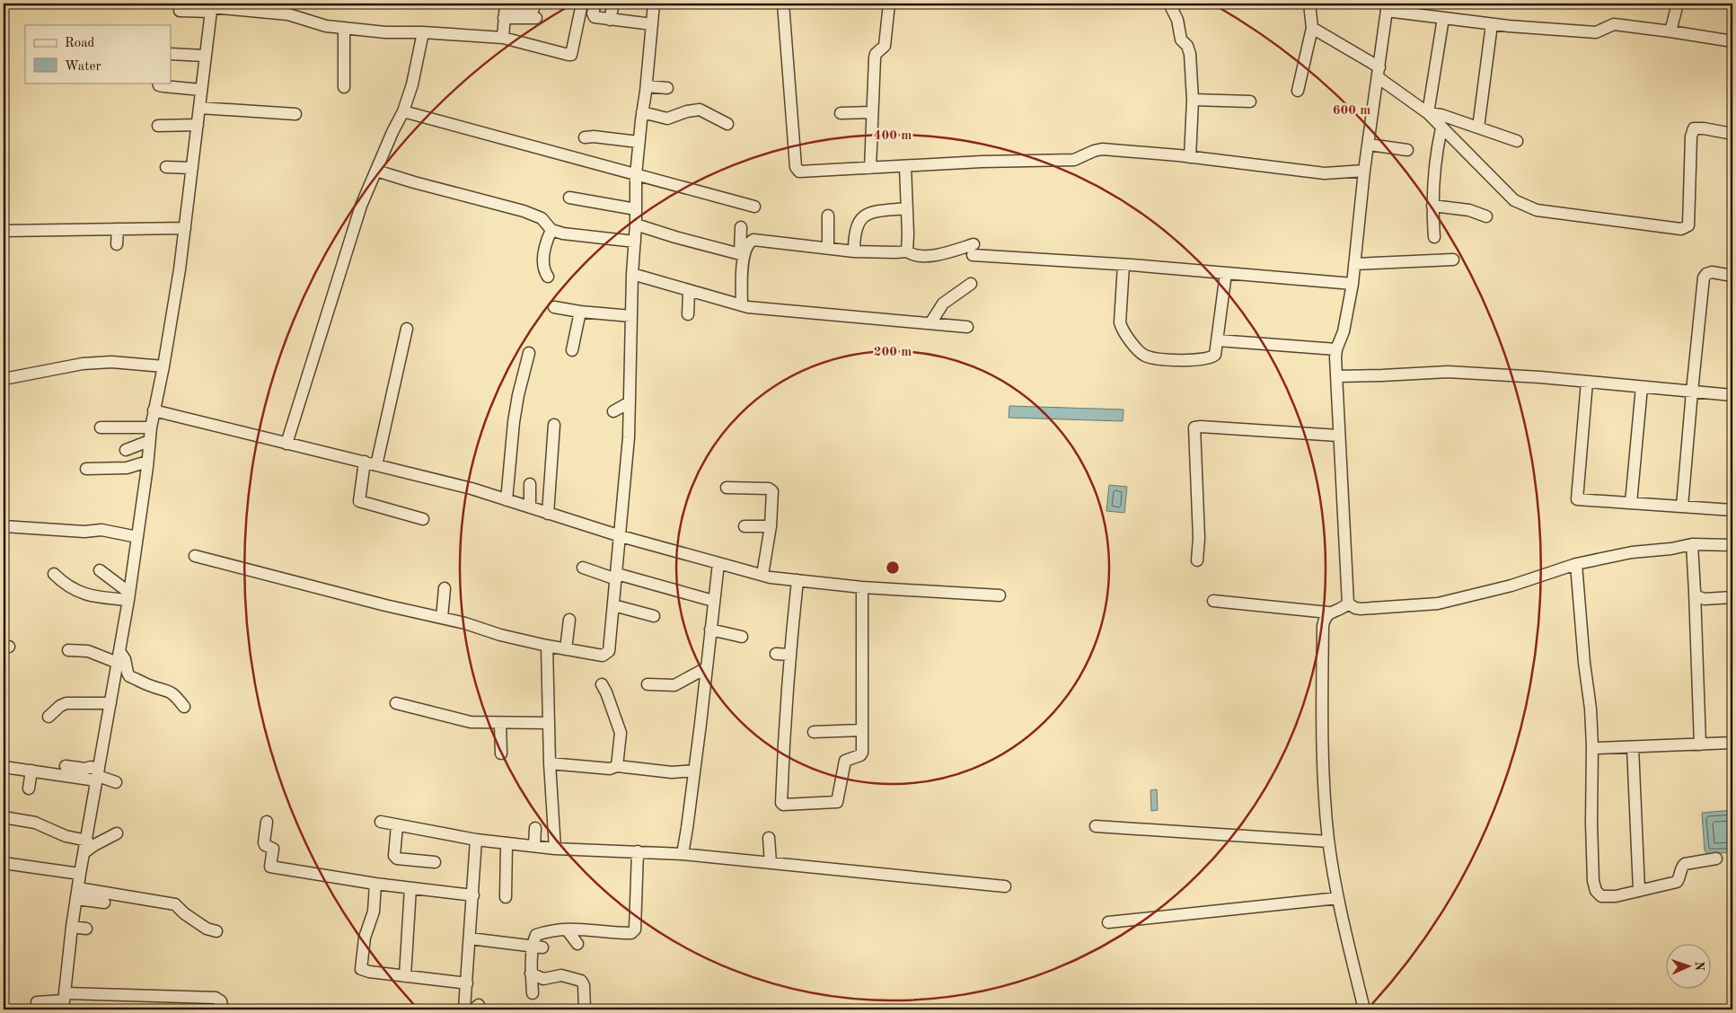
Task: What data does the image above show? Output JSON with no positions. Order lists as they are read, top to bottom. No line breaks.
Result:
{"legend":["Road","Water"],"north":"right","rings":["600 m","400 m","200 m"]}
